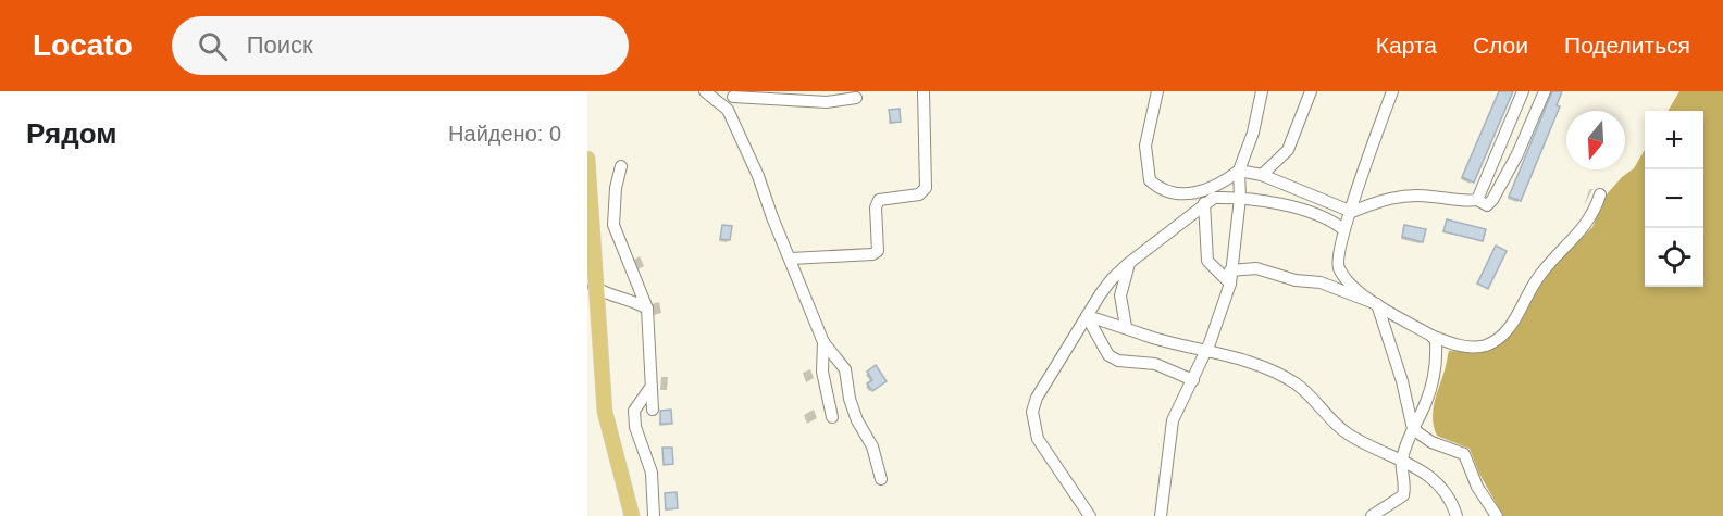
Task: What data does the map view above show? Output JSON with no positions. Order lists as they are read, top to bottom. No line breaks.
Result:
{"north":"bottom","page":{"header":"Locato","search":"Поиск","nav":["Карта","Слои","Поделиться"],"heading":["Рядом","Найдено: 0"],"map_buttons":["+","−"]}}
